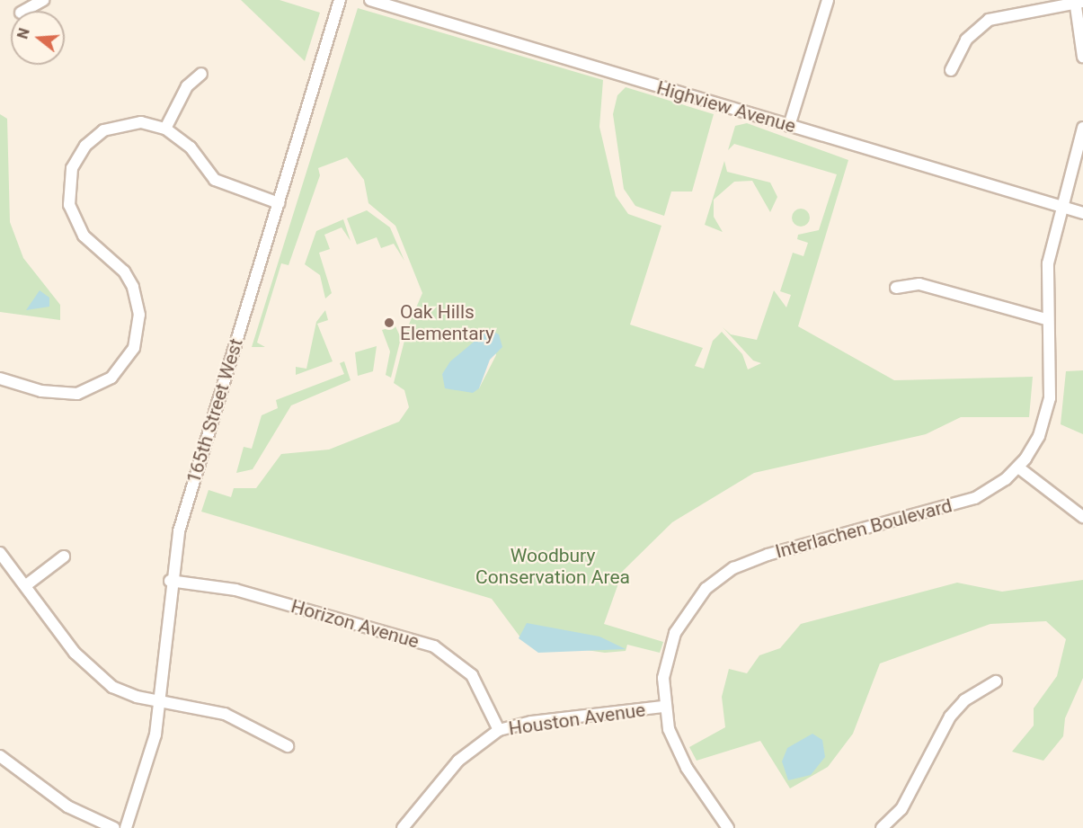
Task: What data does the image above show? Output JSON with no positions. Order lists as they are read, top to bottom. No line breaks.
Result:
{"streets":{"street":["Highview Avenue","165th Street West","Interlachen Boulevard","Horizon Avenue","Houston Avenue"]},"crossings":[["Highview Avenue","Interlachen Boulevard"],["165th Street West","Horizon Avenue"],["Interlachen Boulevard","Houston Avenue"],["Horizon Avenue","Houston Avenue"]],"parks":["Woodbury Conservation Area"],"places":["Oak Hills Elementary"],"north":"left"}
